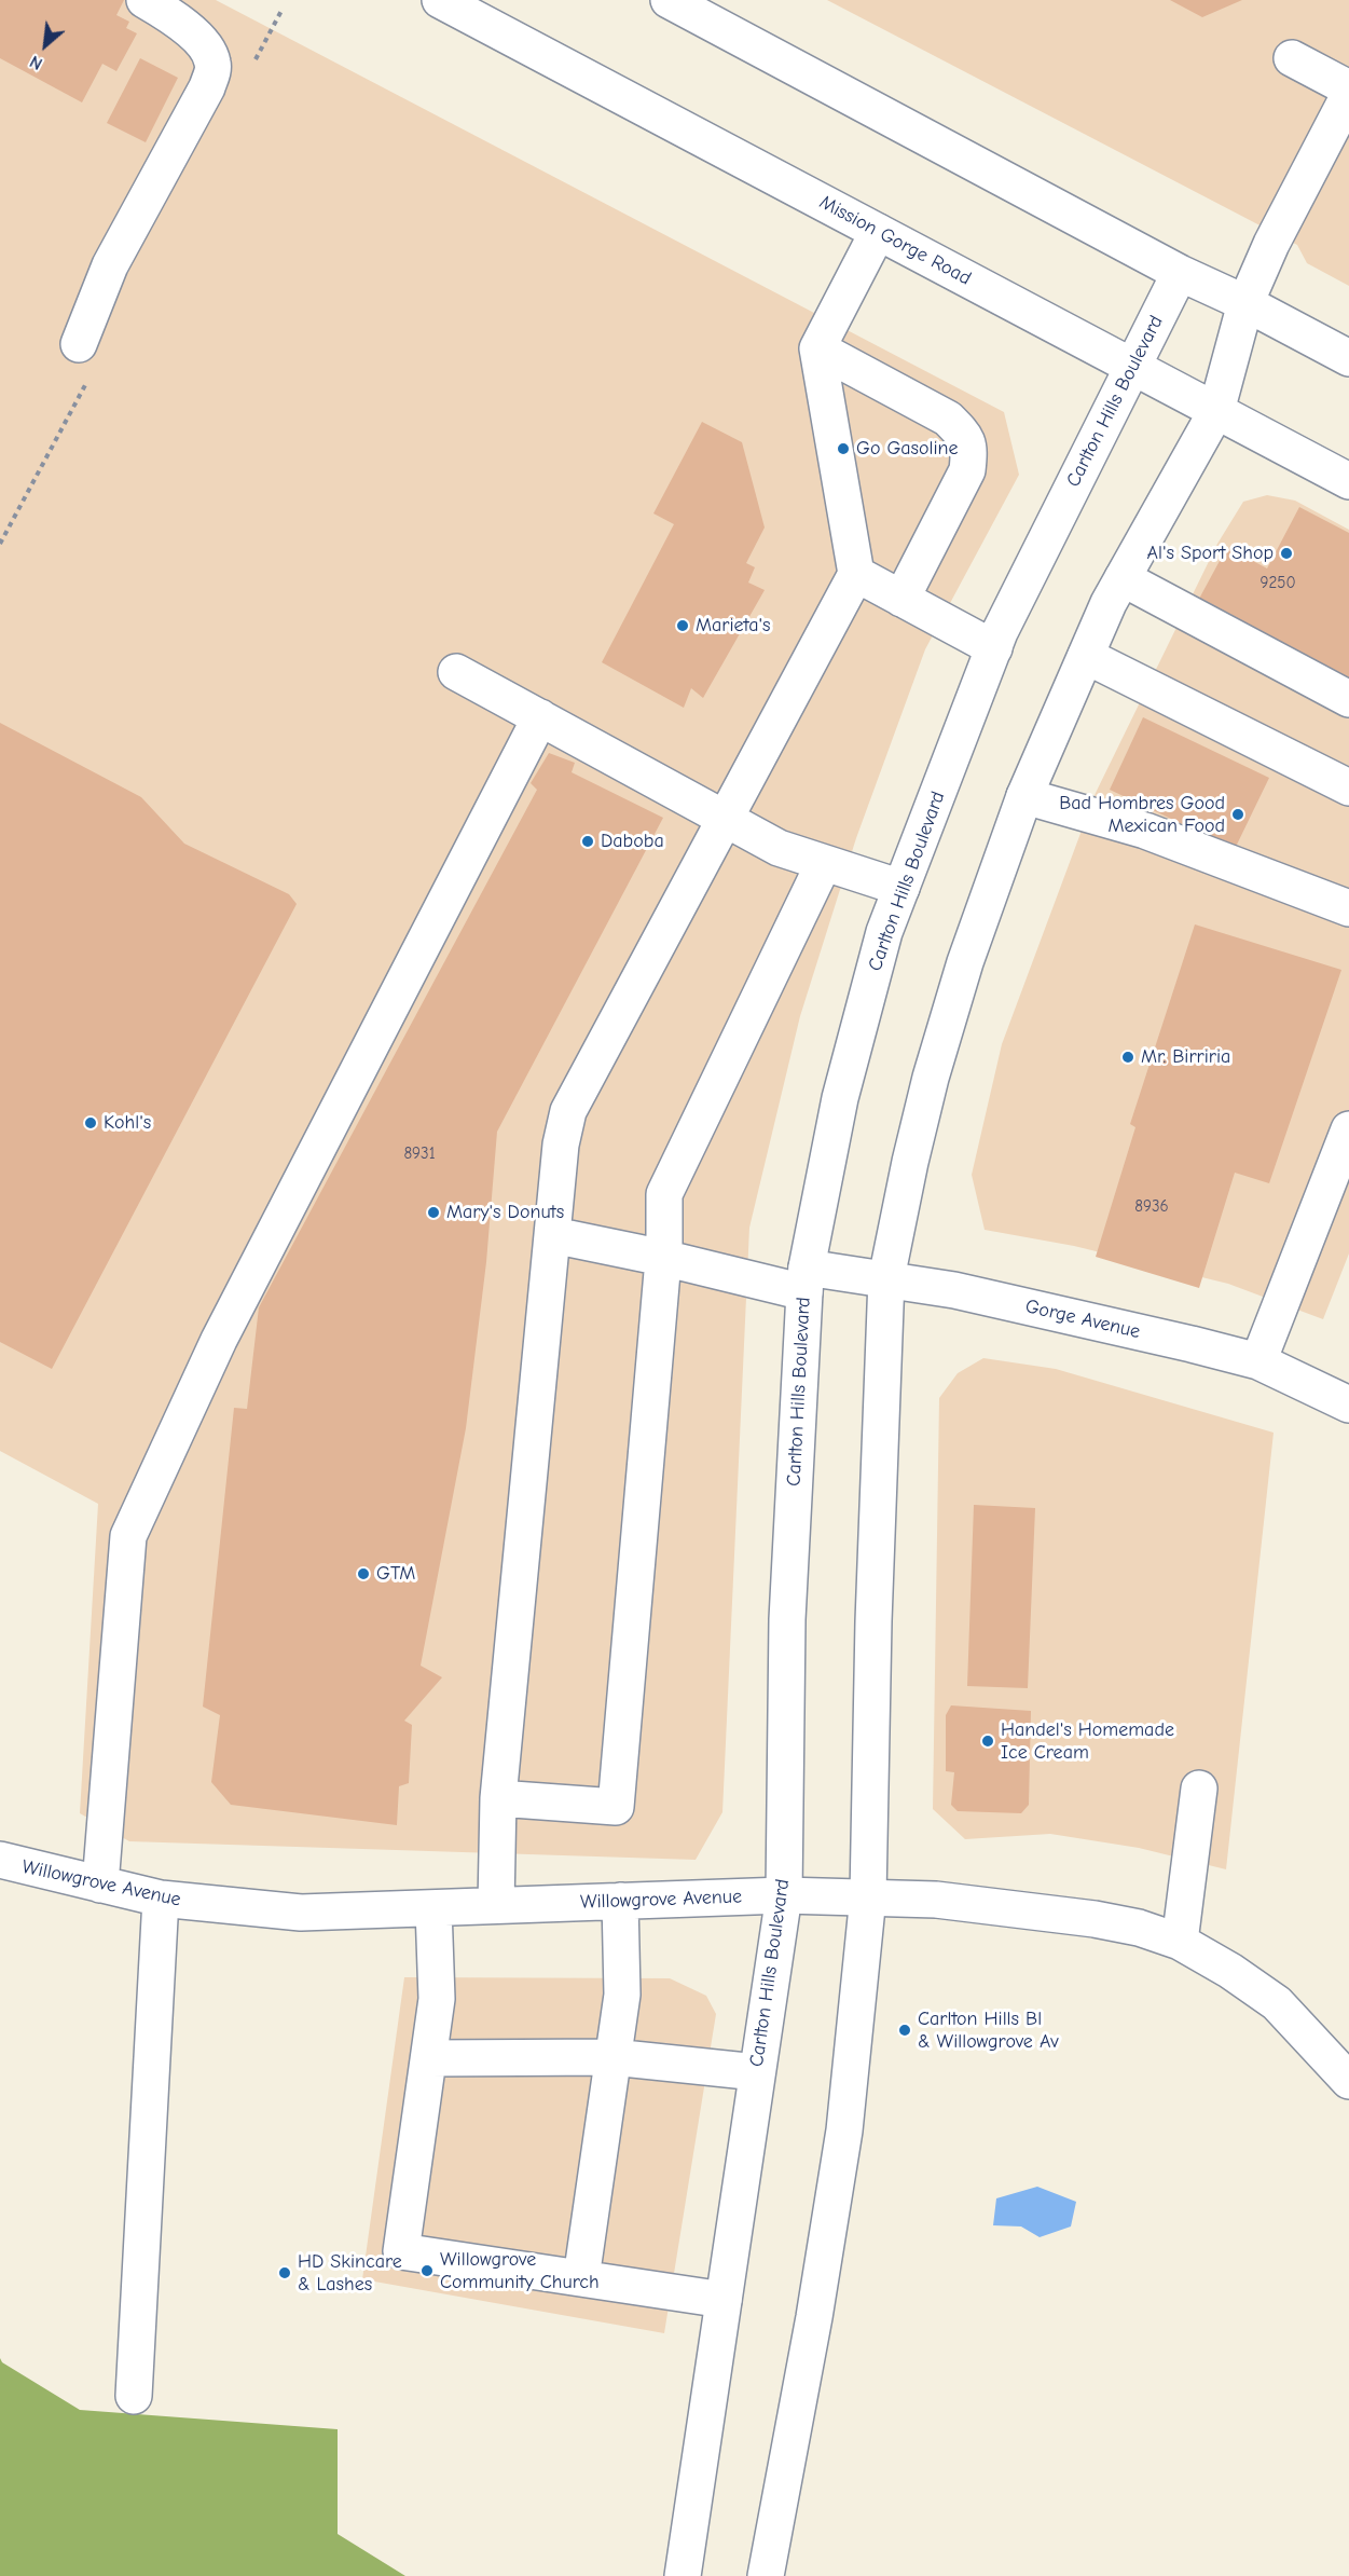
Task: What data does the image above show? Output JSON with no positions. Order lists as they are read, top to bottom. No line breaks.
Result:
{"streets":{"main road":["Mission Gorge Road","Carlton Hills Boulevard","Gorge Avenue","Willowgrove Avenue"]},"crossings":[["Mission Gorge Road","Carlton Hills Boulevard"],["Carlton Hills Boulevard","Gorge Avenue"],["Carlton Hills Boulevard","Willowgrove Avenue"]],"places":["Go Gasoline","Al's Sport Shop","Marieta's","Bad Hombres Good Mexican Food","Daboba","Mr. Birriria","Kohl's","Mary's Donuts","GTM","Handel's Homemade Ice Cream","Carlton Hills Bl & Willowgrove Av","Willowgrove Community Church","HD Skincare & Lashes"],"house_numbers":["9250","8931","8936"],"north":"bottom left"}
